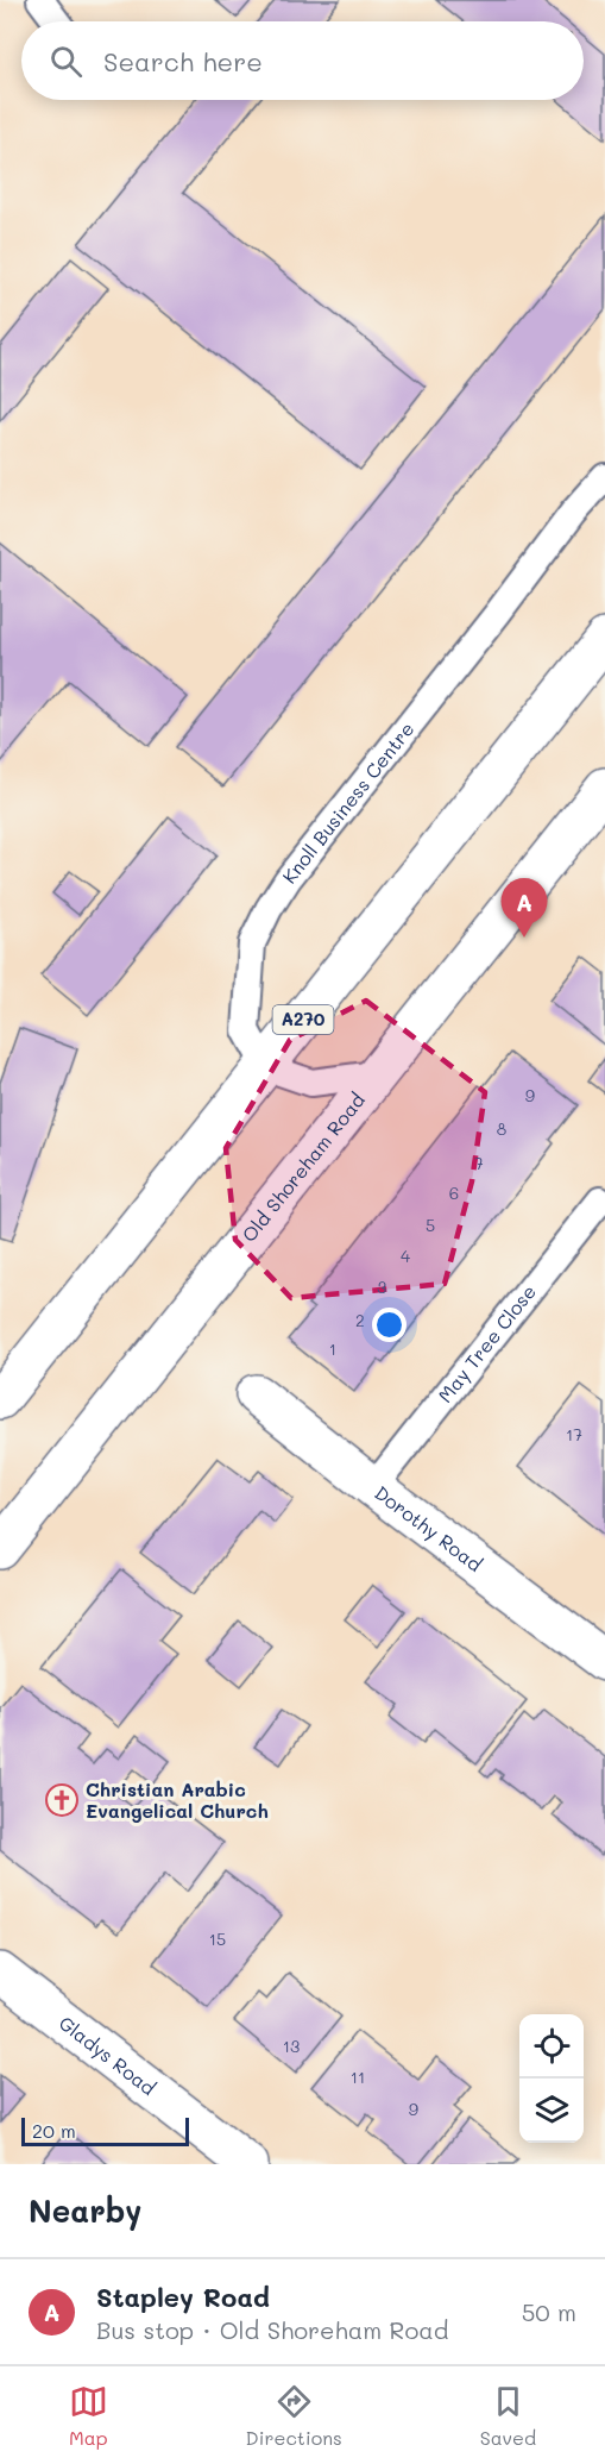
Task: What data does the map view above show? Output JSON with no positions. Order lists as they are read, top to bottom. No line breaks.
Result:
{"streets":{"main road":["A270","Old Shoreham Road","Dorothy Road","Gladys Road"],"lane":["Knoll Business Centre","May Tree Close"]},"crossings":[["Knoll Business Centre","A270"],["May Tree Close","Dorothy Road"]],"places":{"church":["Christian Arabic Evangelical Church"]},"house_numbers":["9","8","7","6","5","4","3","2","1","17","15","13","11","9"],"scale_bar":"20 m","page":{"search":"Search here","pins":"A","scale":"20 m","heading":"Nearby","list":[{"mark":"A","name":"Stapley Road","note":"Bus stop · Old Shoreham Road","value":"50 m"}],"nav":["Map","Directions","Saved"]}}
